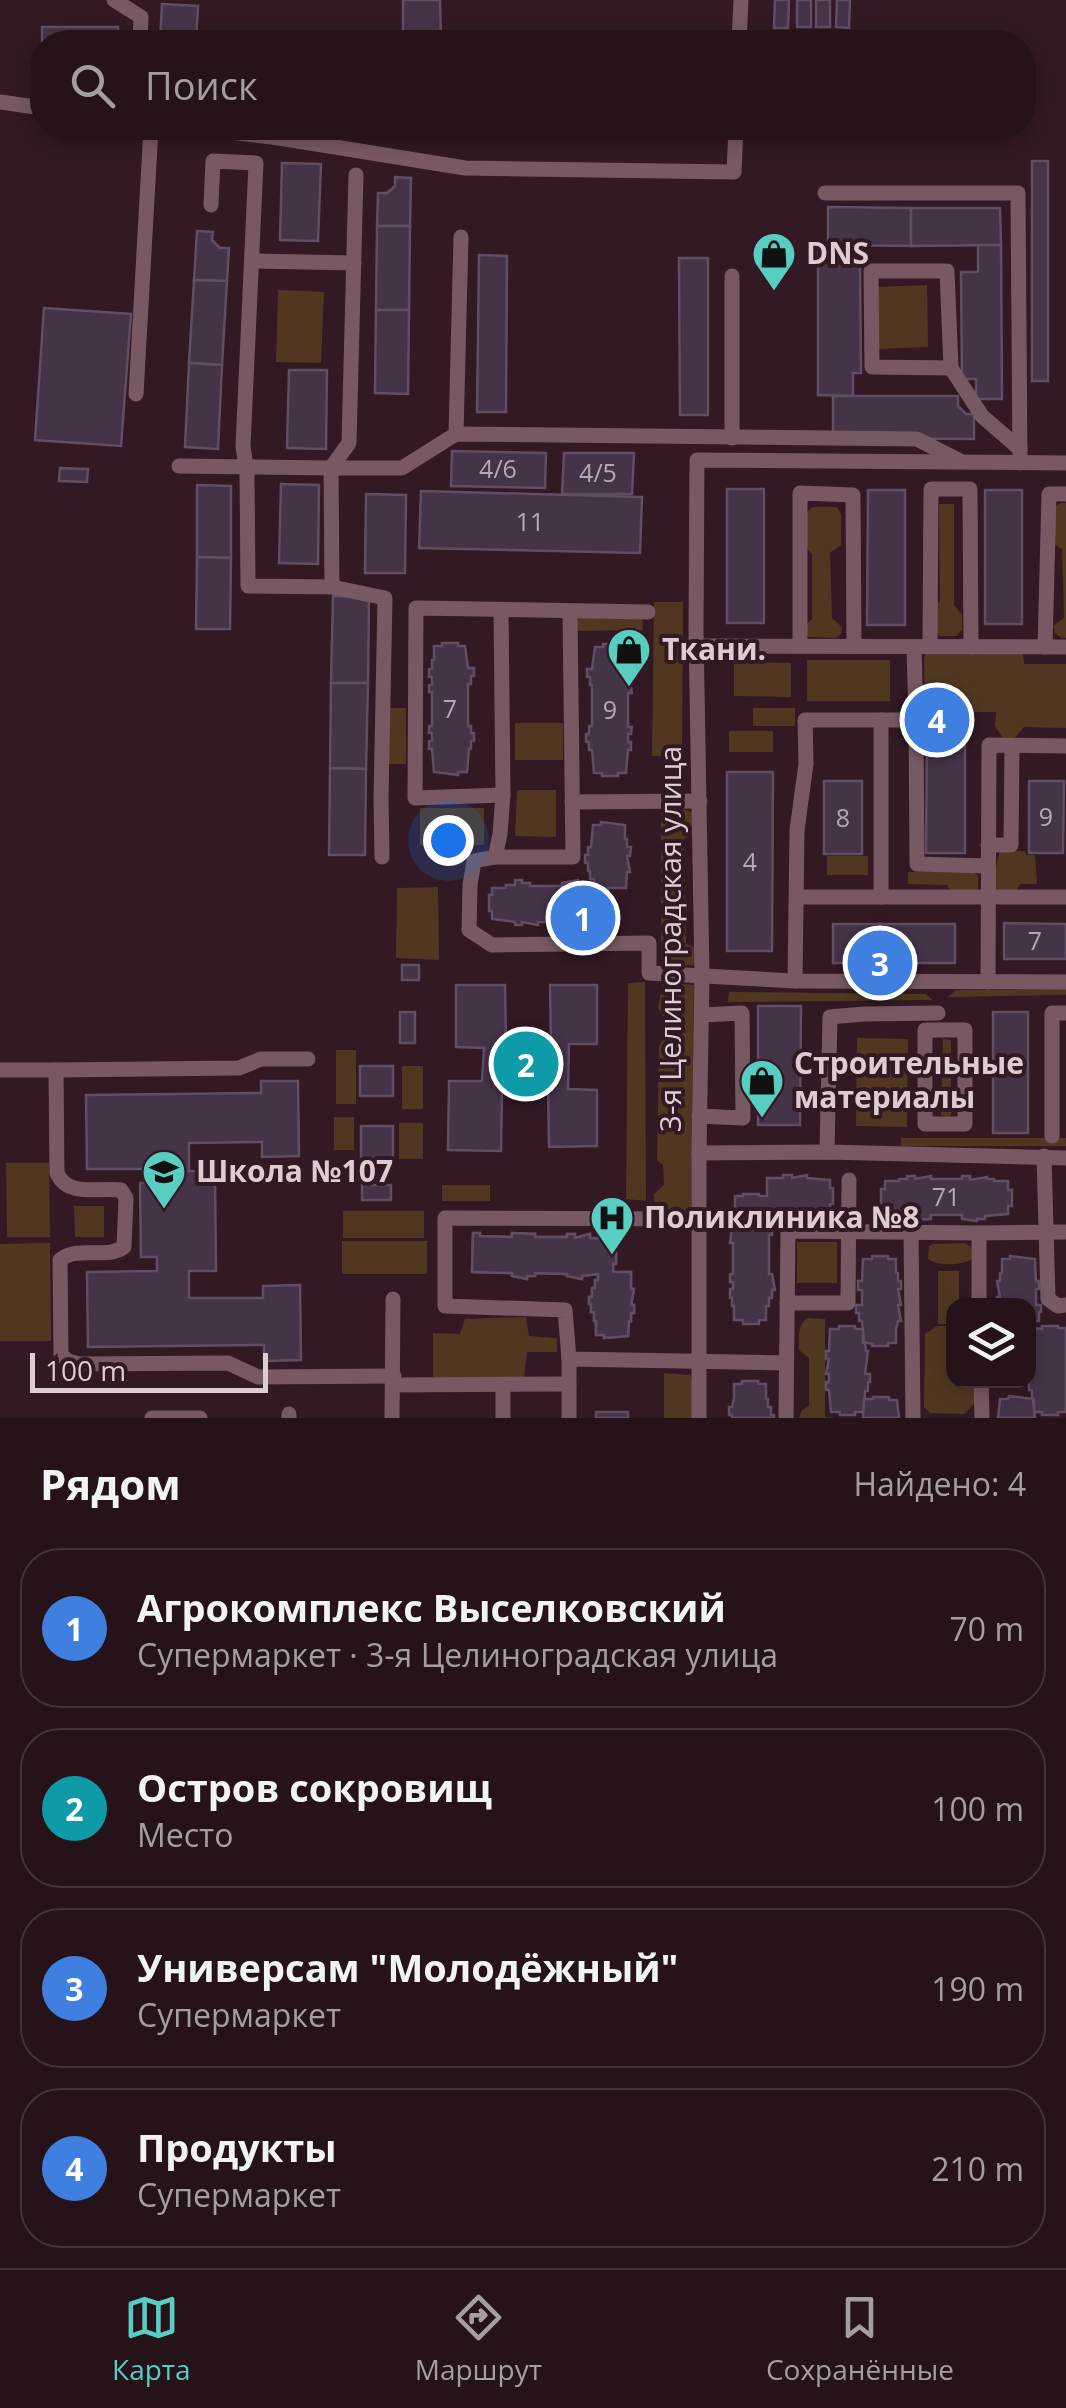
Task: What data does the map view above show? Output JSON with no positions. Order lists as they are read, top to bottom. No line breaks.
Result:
{"streets":{"street":["3-я Целиноградская улица"]},"places":{"shop":["DNS","Ткани.","Строительные материалы"],"school or university":["Школа №107"],"hospital":["Поликлиника №8"]},"house_numbers":["4/6","4/5","11","7","9","9","8","4","7","71"],"scale_bar":"100 m","page":{"search":"Поиск","pins":["4","1","3","2"],"scale":"100 m","heading":["Рядом","Найдено: 4"],"list":[{"mark":"1","name":"Агрокомплекс Выселковский","note":"Супермаркет · 3-я Целиноградская улица","value":"70 m"},{"mark":"2","name":"Остров сокровищ","note":"Место","value":"100 m"},{"mark":"3","name":"Универсам \"Молодёжный\"","note":"Супермаркет","value":"190 m"},{"mark":"4","name":"Продукты","note":"Супермаркет","value":"210 m"}],"nav":["Карта","Маршрут","Сохранённые"]}}
